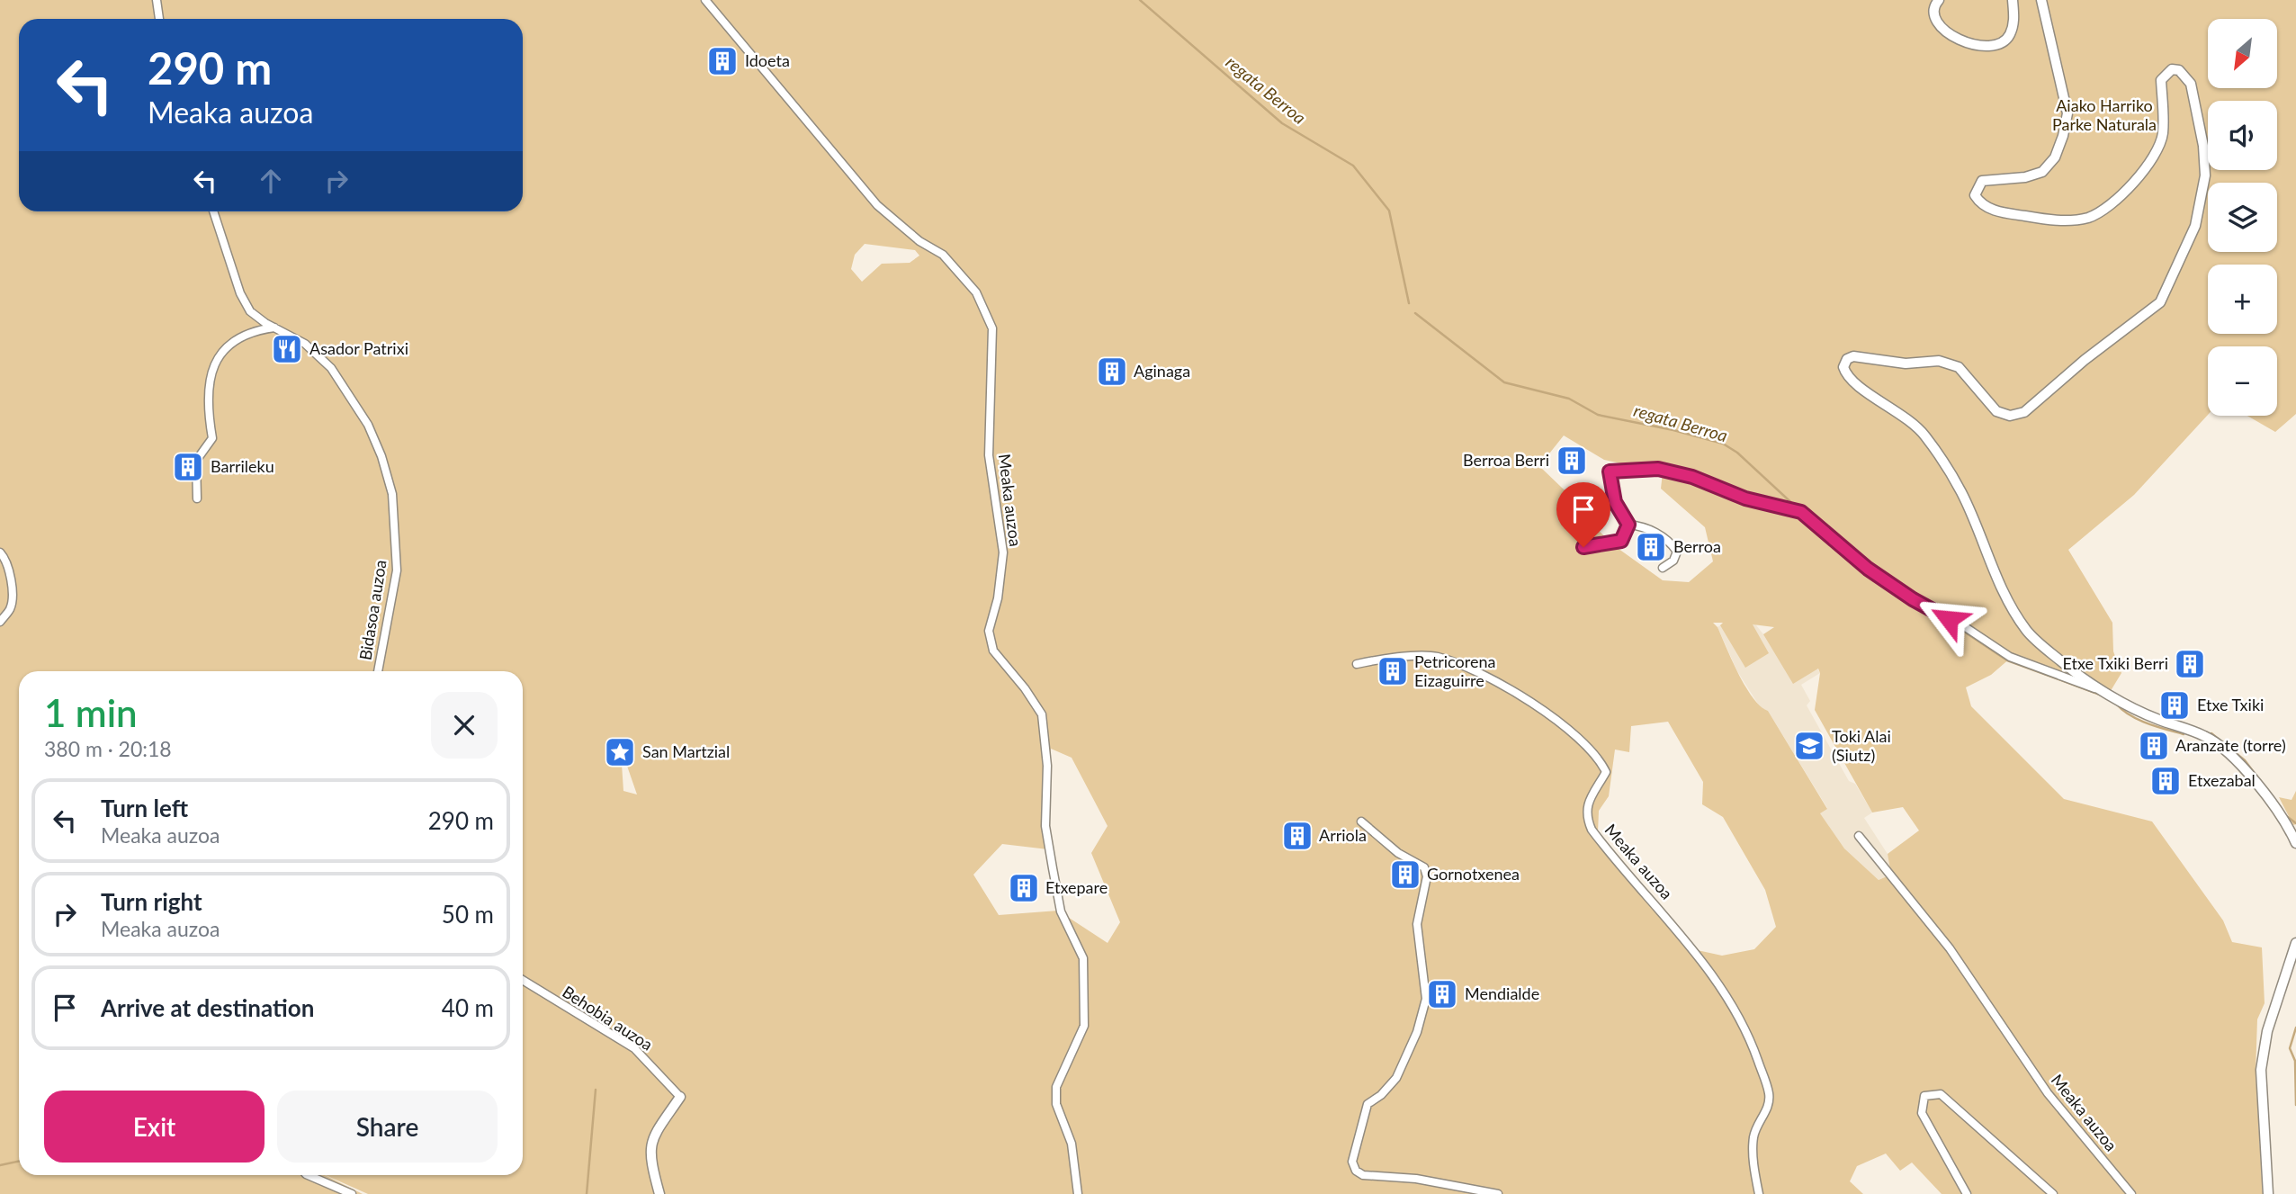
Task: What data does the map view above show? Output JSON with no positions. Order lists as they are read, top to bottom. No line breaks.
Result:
{"streets":{"street":["Meaka auzoa","Bidasoa auzoa","Behobia auzoa"]},"water":["regata Berroa"],"parks":["Aiako Harriko Parke Naturala"],"places":{"building":["Idoeta","Aginaga","Berroa Berri","Barrileku","Berroa","Etxe Txiki Berri","Petricorena Eizaguirre","Etxe Txiki","Aranzate (torre)","Etxezabal","Arriola","Gornotxenea","Etxepare","Mendialde"],"restaurant":["Asador Patrixi"],"school or university":["Toki Alai (Siutz)"],"place":["San Martzial"]},"north":"bottom left","page":{"map_buttons":["+","−"],"turn":["290 m","Meaka auzoa"],"heading":["1 min","380 m · 20:18"],"list":[{"name":"Turn left","note":"Meaka auzoa","value":"290 m"},{"name":"Turn right","note":"Meaka auzoa","value":"50 m"},{"name":"Arrive at destination","value":"40 m"}],"buttons":["Exit","Share"]}}
